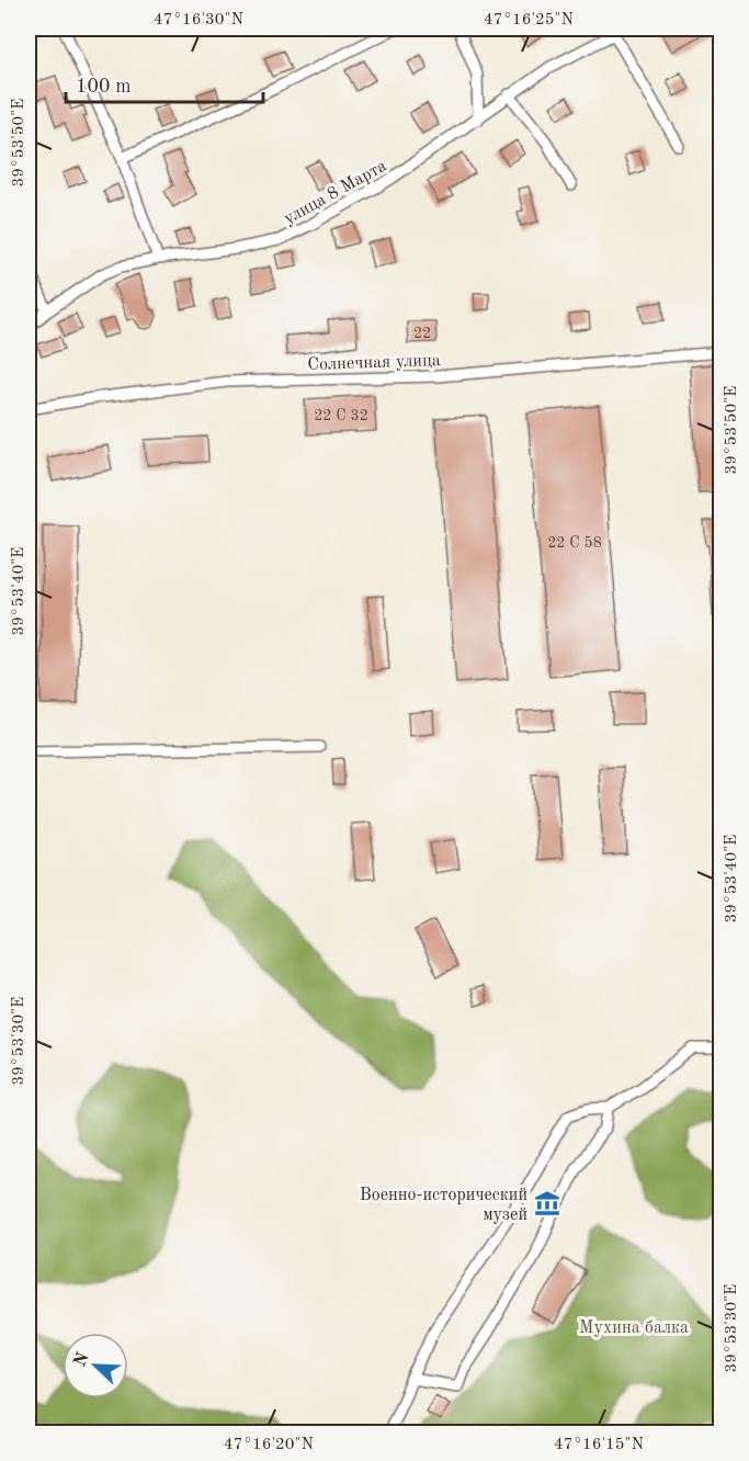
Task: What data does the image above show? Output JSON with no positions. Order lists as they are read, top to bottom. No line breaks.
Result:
{"streets":{"street":["улица 8 Марта","Солнечная улица"]},"parks":["Мухина балка"],"places":{"museum":["Военно-исторический музей"]},"house_numbers":["22","22 С 32","22 С 58"],"scale_bar":"100 m","north":"top left","coordinates":["47°16'30\"N","47°16'25\"N","39°53'50\"E","39°53'40\"E","39°53'30\"E","47°16'20\"N","47°16'15\"N"]}
